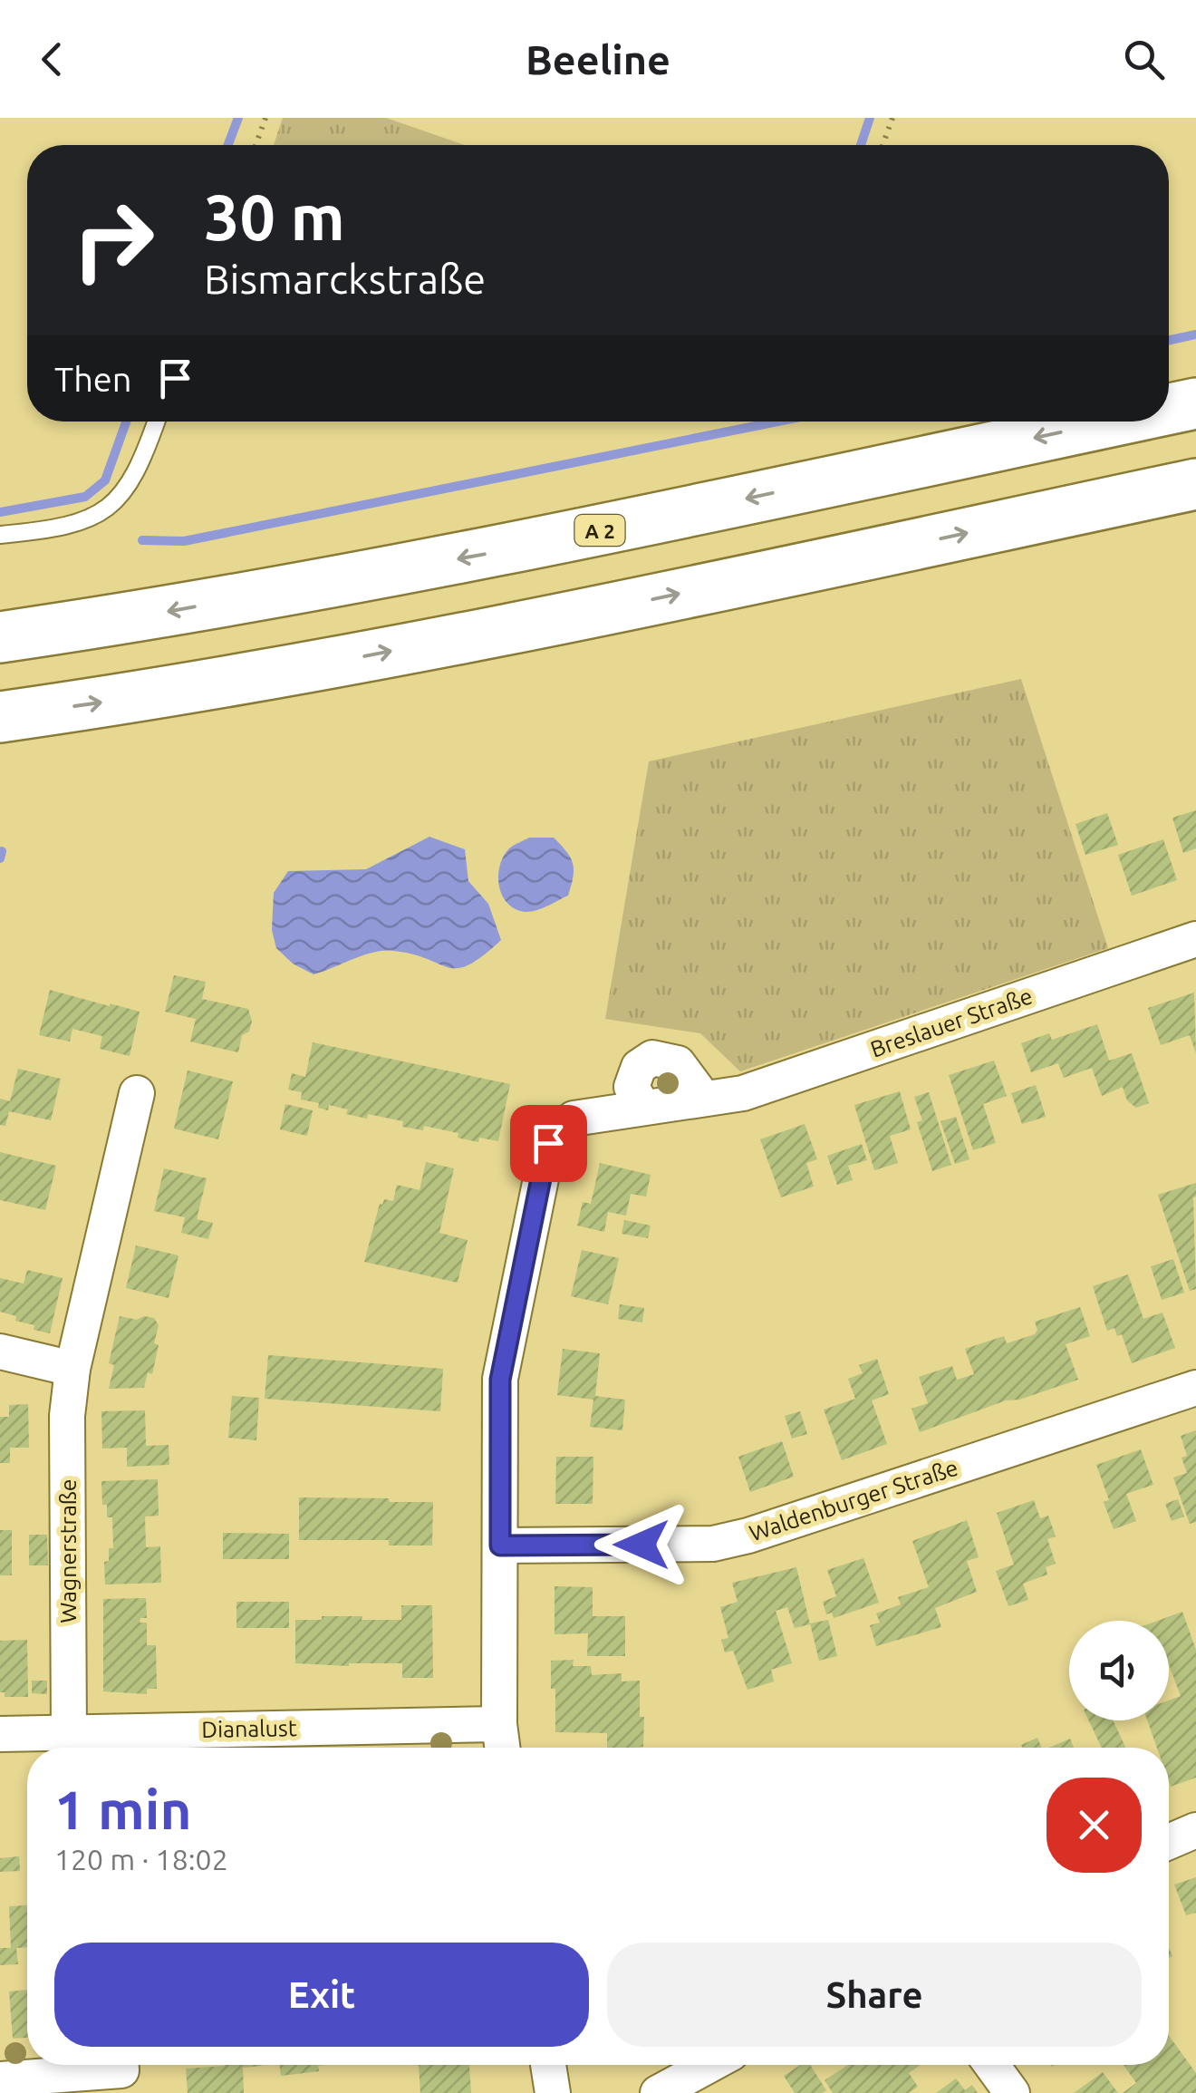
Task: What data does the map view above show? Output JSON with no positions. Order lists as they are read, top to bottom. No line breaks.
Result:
{"streets":{"highway":["A 2"],"street":["Breslauer Straße","Waldenburger Straße","Wagnerstraße","Dianalust"]},"crossings":[["Breslauer Straße","Waldenburger Straße"],["Wagnerstraße","Dianalust"]],"page":{"header":"Beeline","turn":["30 m","Bismarckstraße"],"then":"Then","heading":["1 min","120 m · 18:02"],"buttons":["Exit","Share"]}}
